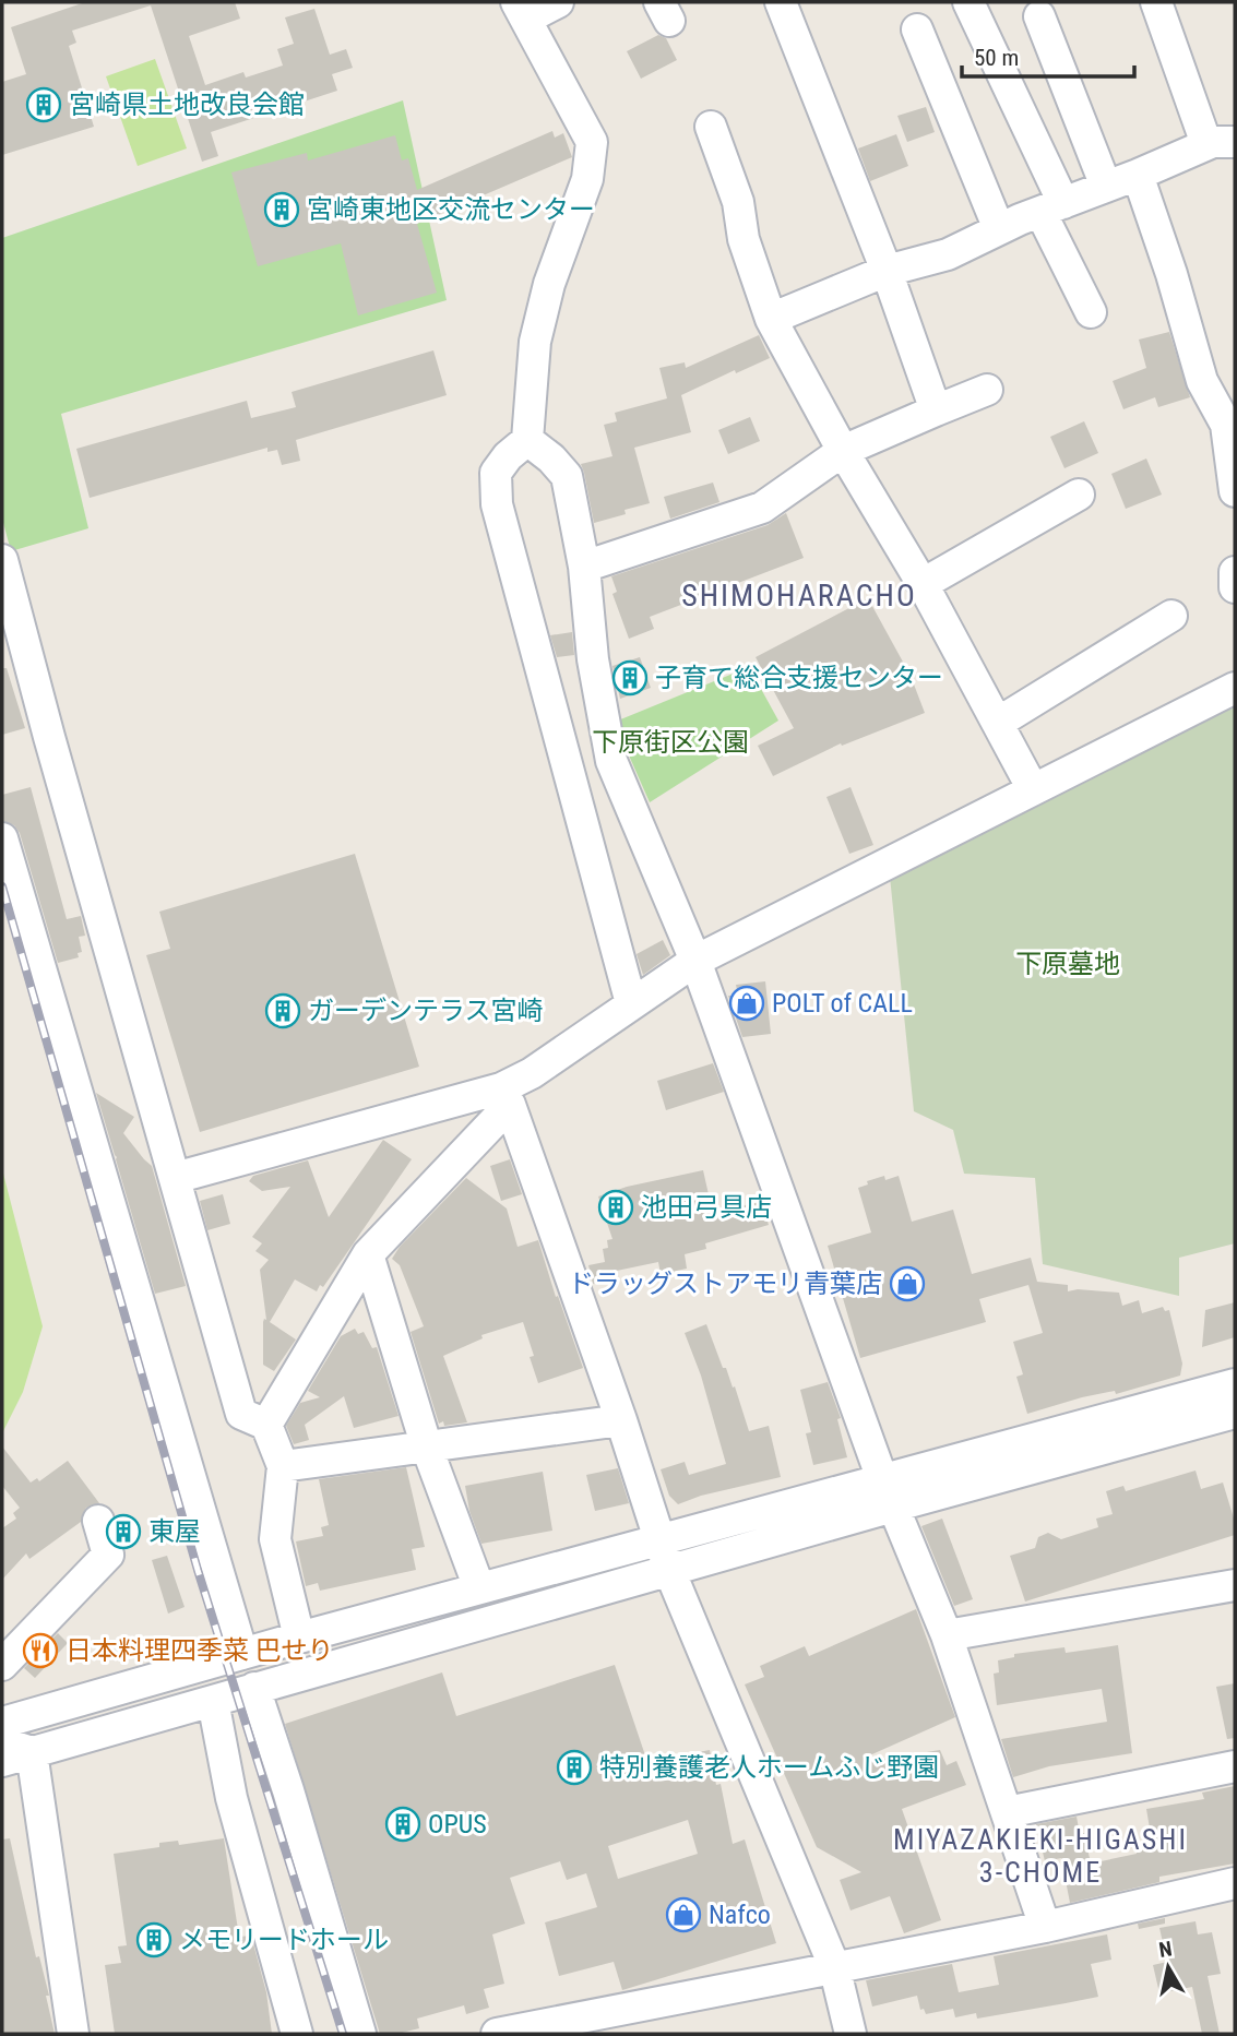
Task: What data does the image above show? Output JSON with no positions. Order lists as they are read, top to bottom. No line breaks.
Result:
{"districts":["SHIMOHARACHO","MIYAZAKIEKI-HIGASHI 3-CHOME"],"parks":["下原街区公園","下原墓地"],"places":{"building":["宮崎県土地改良会館","宮崎東地区交流センター","子育て総合支援センター","ガーデンテラス宮崎","池田弓具店","東屋","特別養護老人ホームふじ野園","OPUS","メモリードホール"],"shop":["POLT of CALL","ドラッグストアモリ青葉店","Nafco"],"restaurant":["日本料理四季菜 巴せり"]},"scale_bar":"50 m","north":"top"}
